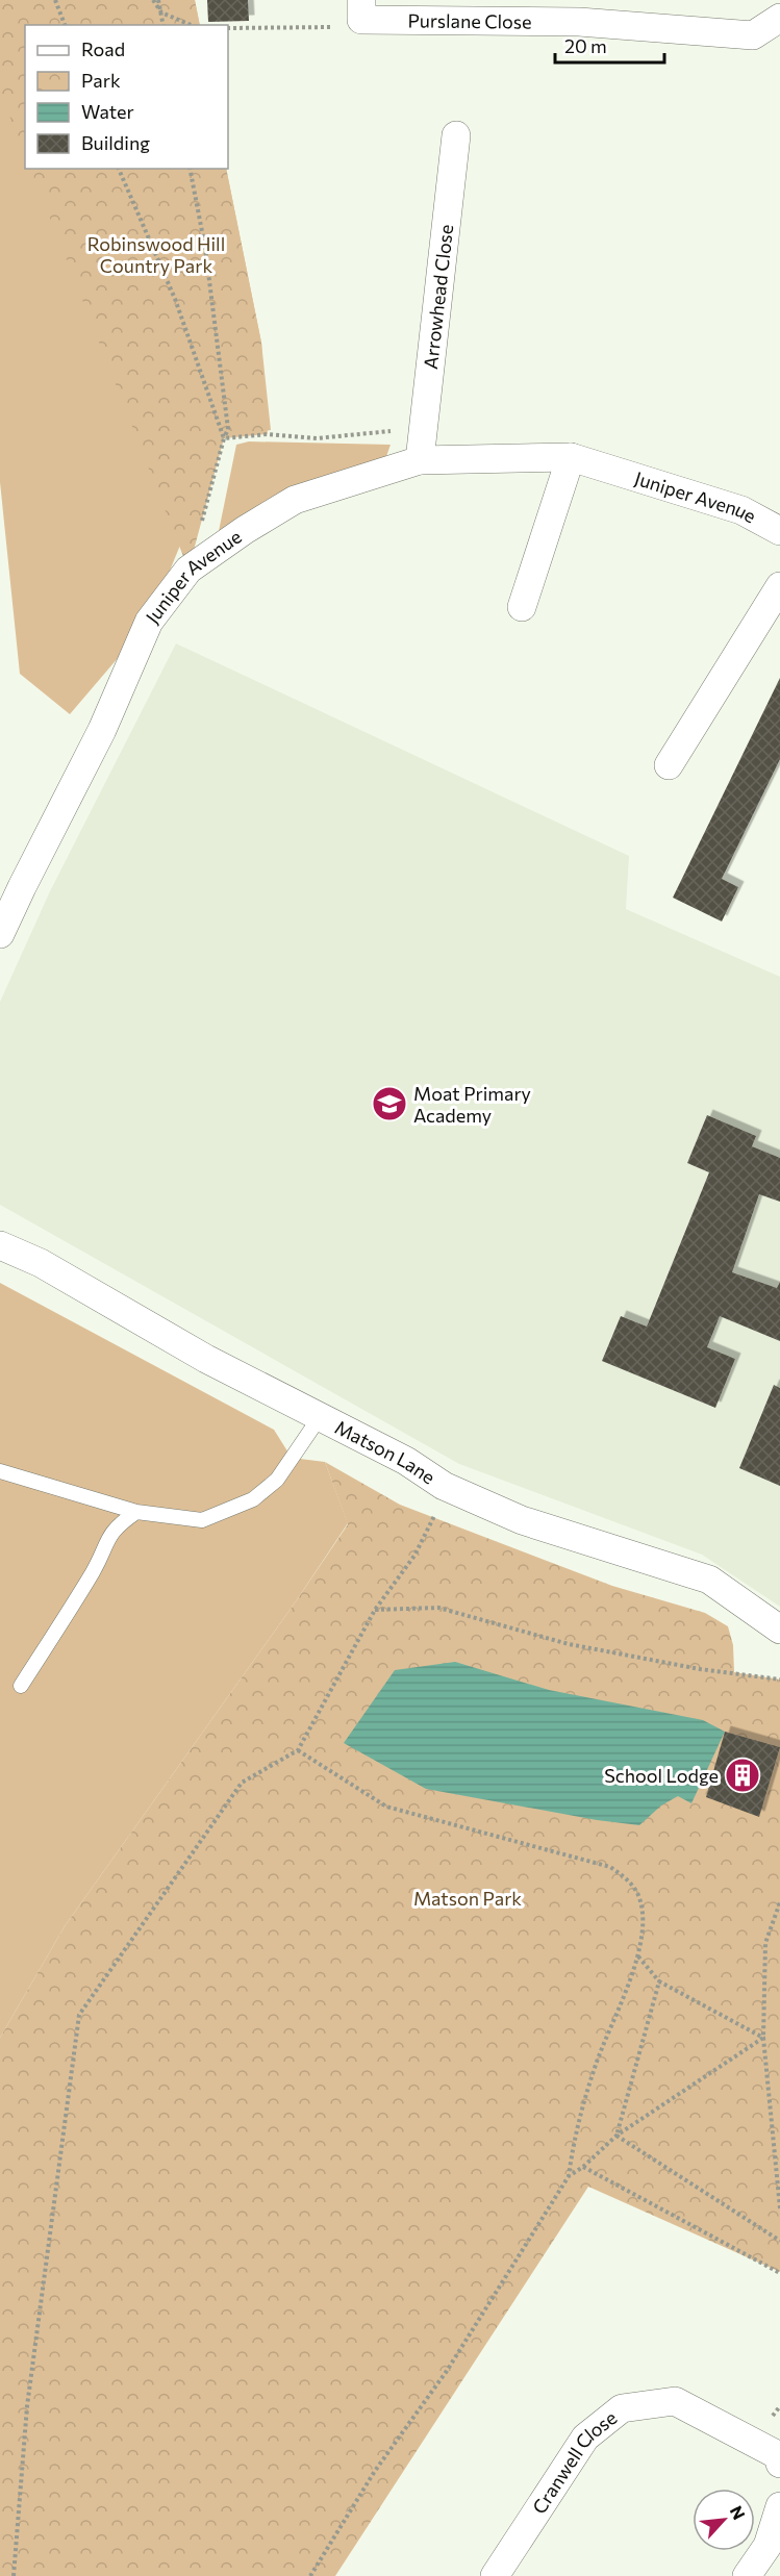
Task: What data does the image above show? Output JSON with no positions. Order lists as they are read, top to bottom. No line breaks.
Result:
{"streets":{"street":["Purslane Close","Arrowhead Close","Juniper Avenue","Matson Lane","Cranwell Close"]},"crossings":[["Arrowhead Close","Juniper Avenue"]],"parks":["Robinswood Hill Country Park","Matson Park"],"places":{"school or university":["Moat Primary Academy"],"building":["School Lodge"]},"legend":["Road","Park","Water","Building"],"scale_bar":"20 m","north":"top right"}
